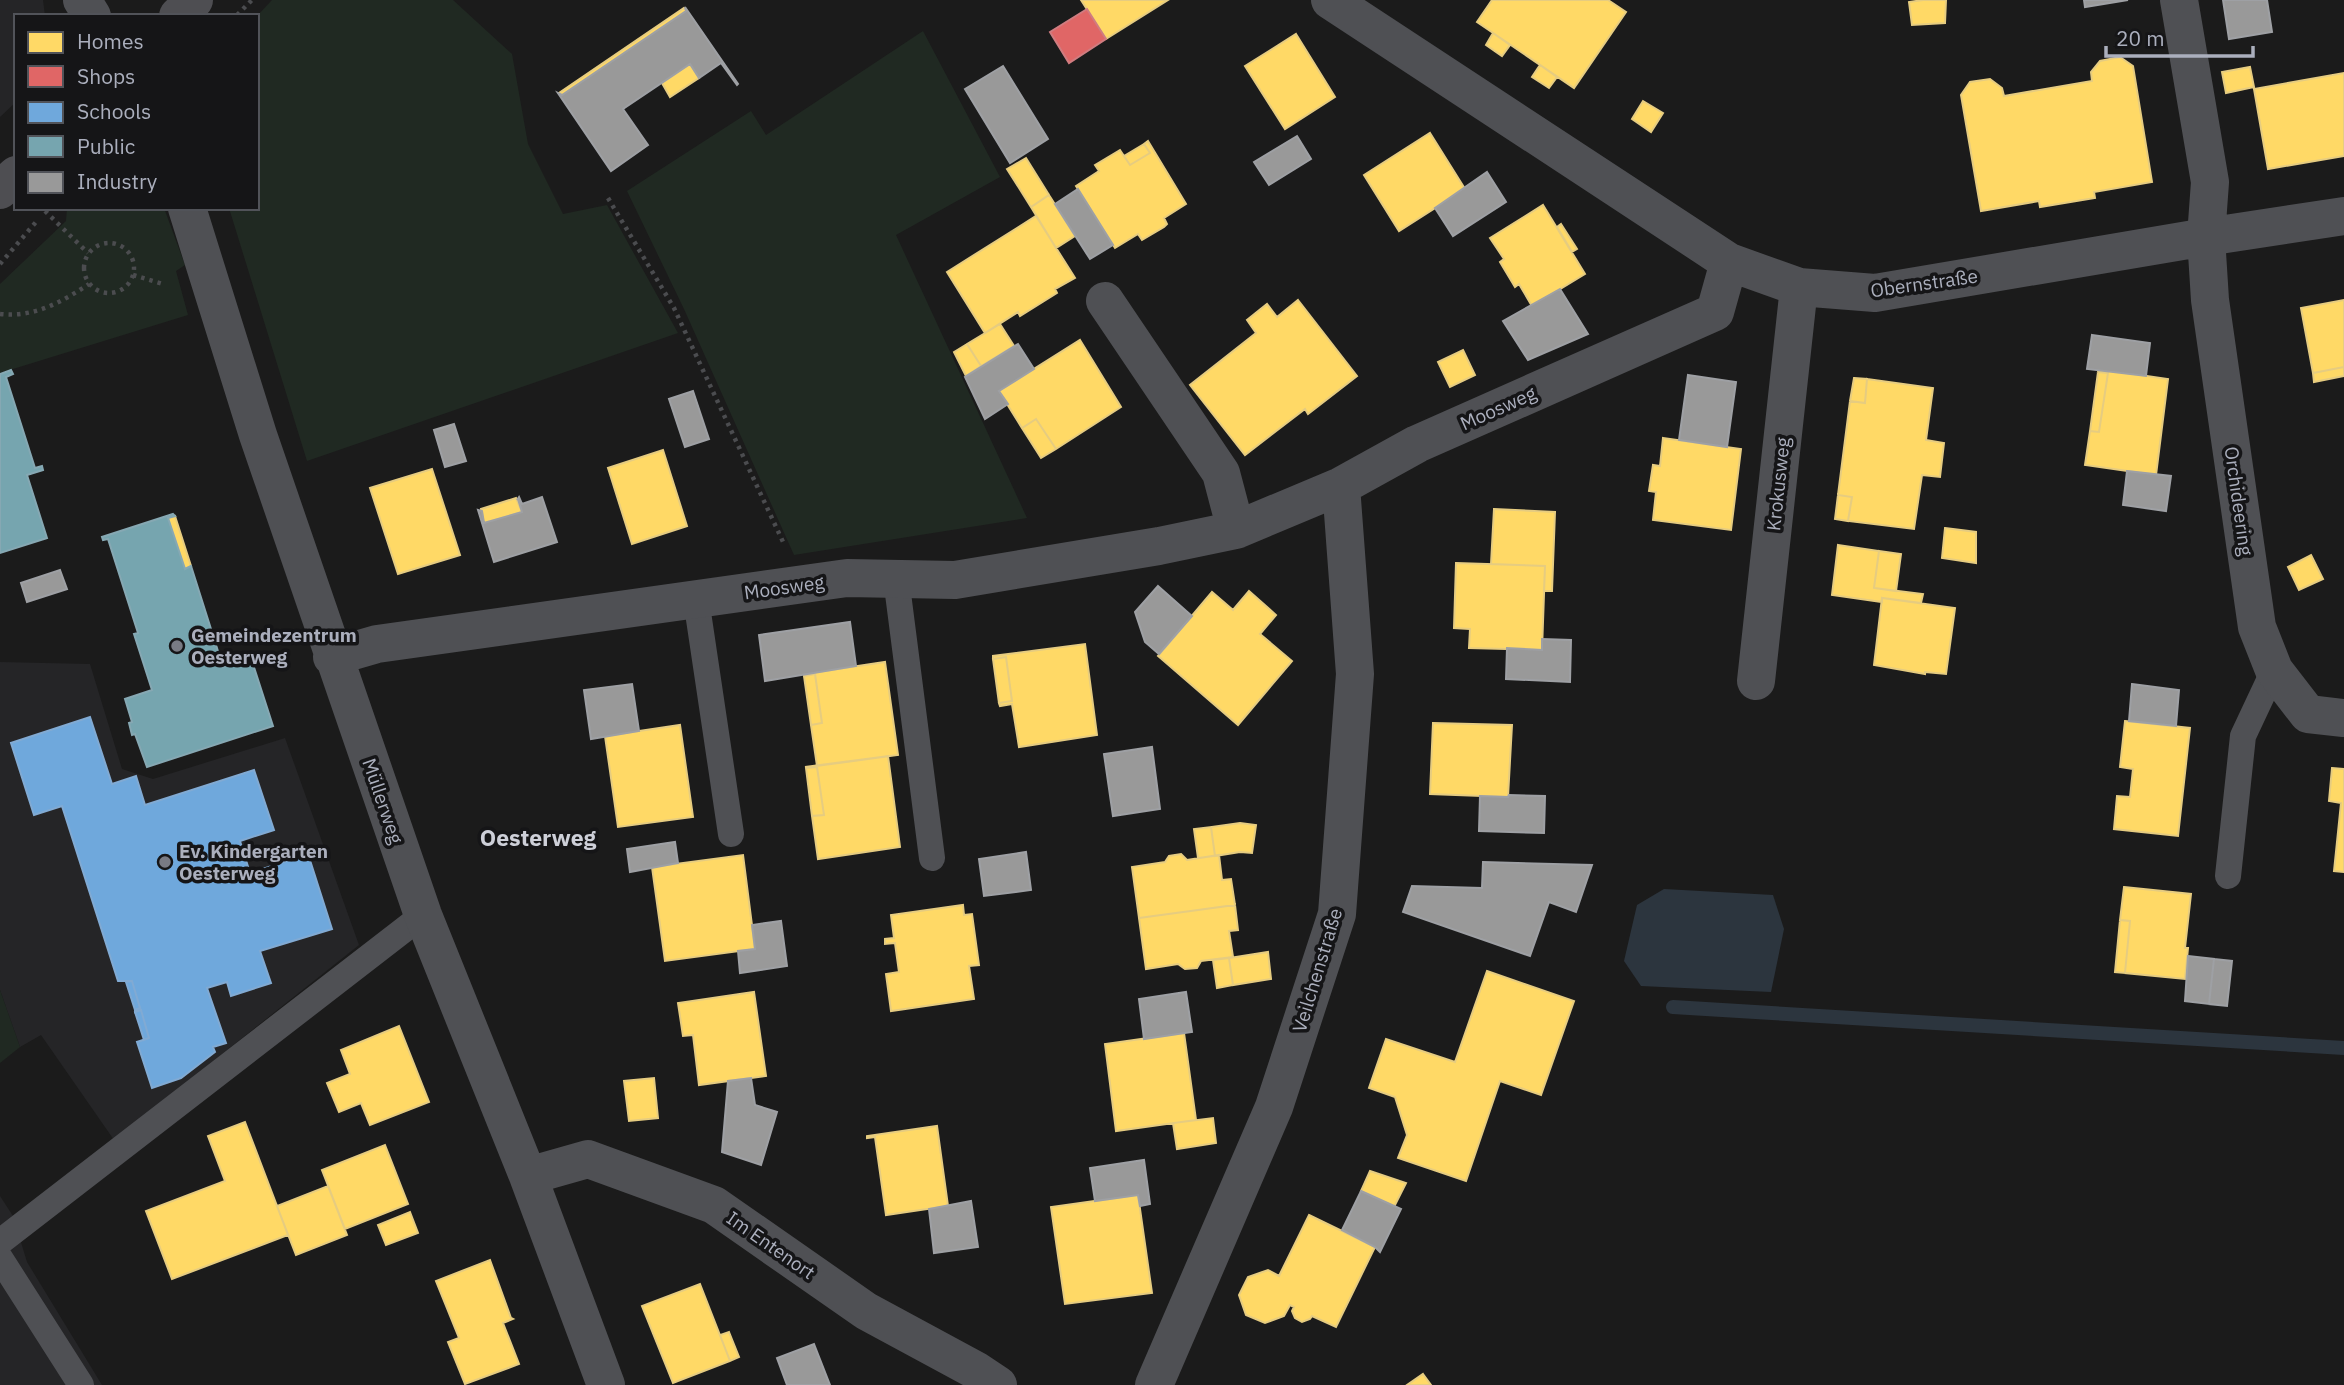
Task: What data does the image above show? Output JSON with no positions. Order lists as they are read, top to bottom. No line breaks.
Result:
{"streets":{"street":["Obernstraße","Moosweg","Krokusweg","Orchideering","Müllerweg","Veilchenstraße","Im Entenort"]},"crossings":[["Obernstraße","Moosweg"],["Obernstraße","Krokusweg"],["Obernstraße","Orchideering"],["Moosweg","Müllerweg"],["Moosweg","Veilchenstraße"],["Müllerweg","Im Entenort"]],"districts":["Oesterweg"],"places":["Gemeindezentrum Oesterweg","Ev. Kindergarten Oesterweg"],"legend":["Homes","Shops","Schools","Public","Industry"],"scale_bar":"20 m"}
